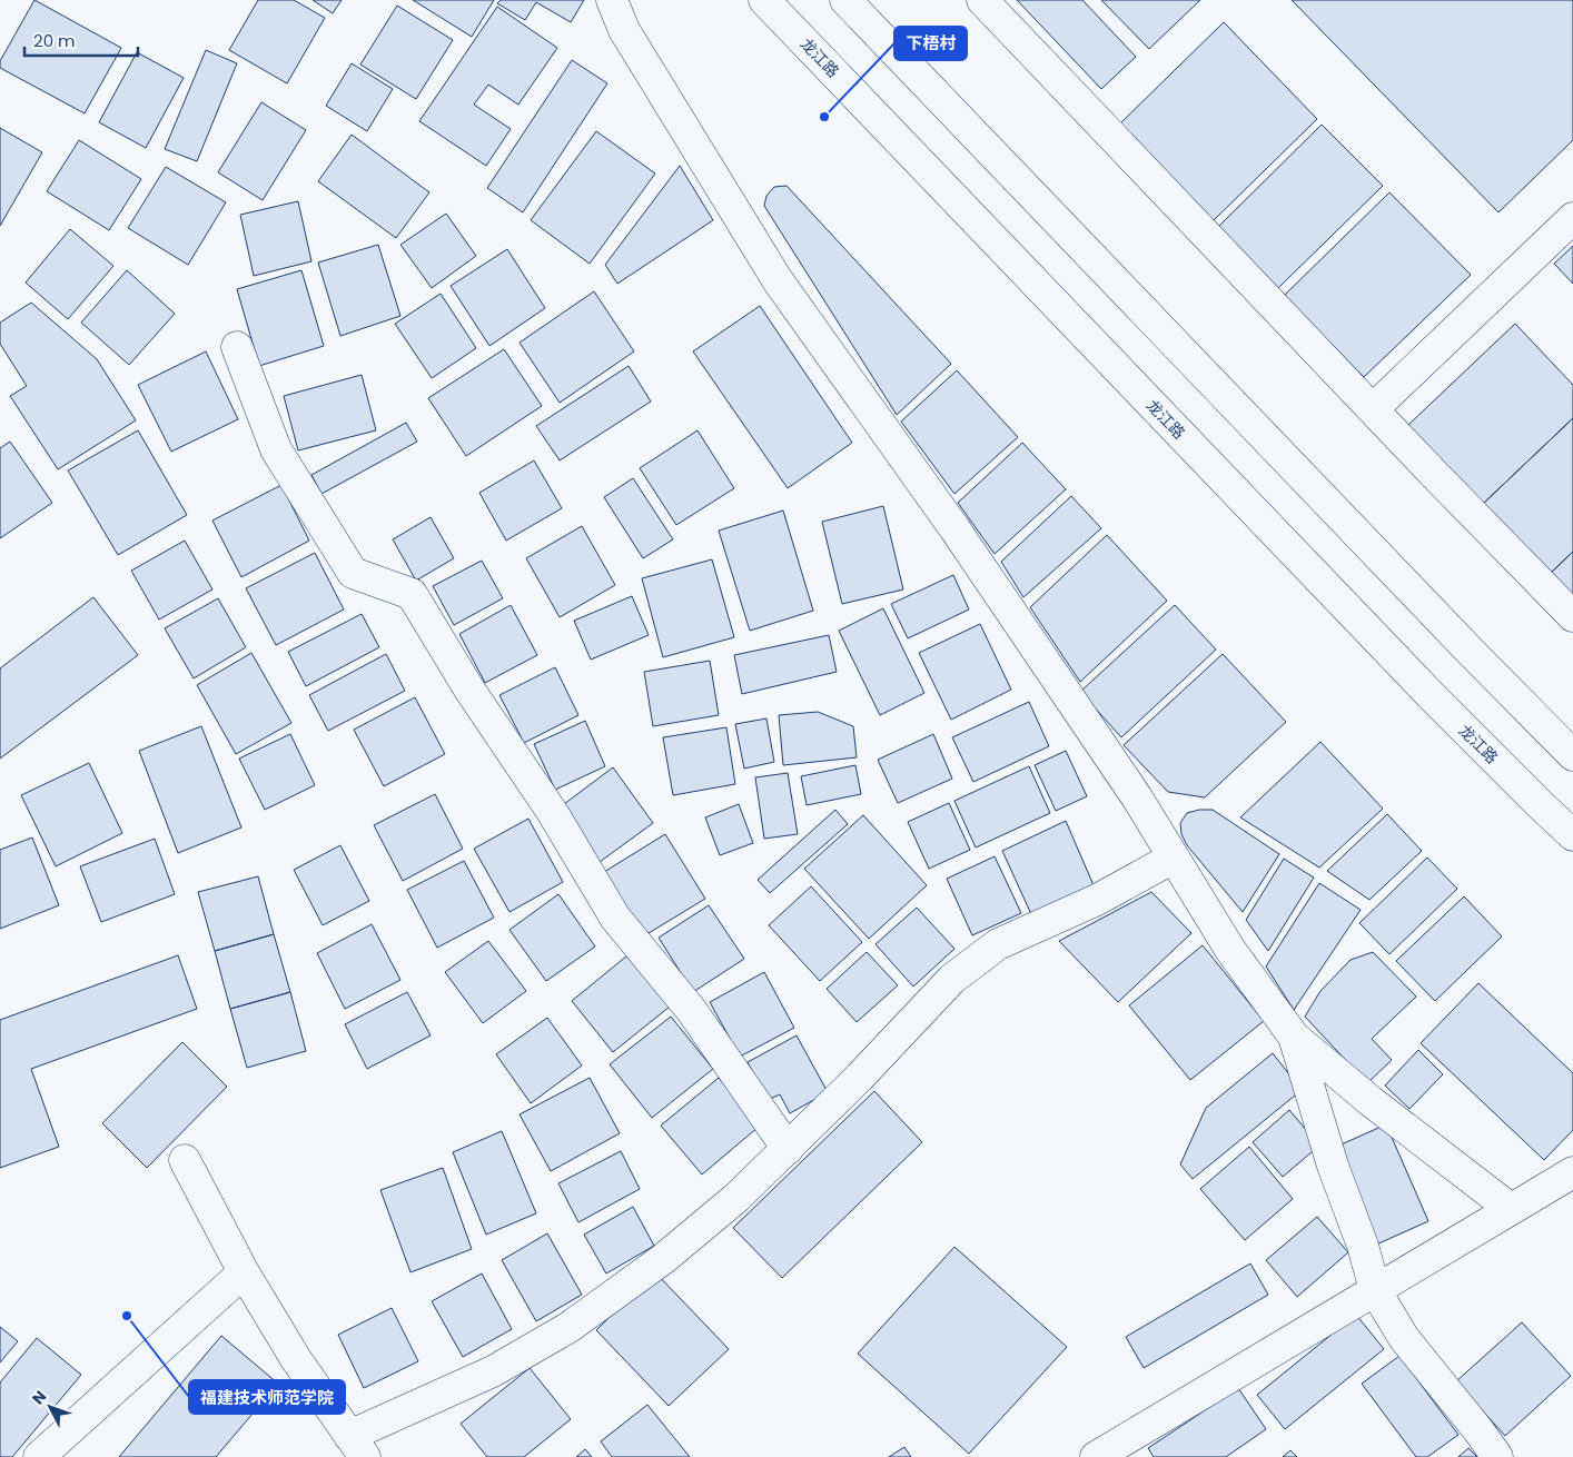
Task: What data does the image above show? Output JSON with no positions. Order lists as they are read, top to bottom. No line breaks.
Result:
{"streets":{"street":["龙江路"]},"places":["下梧村","福建技术师范学院"],"scale_bar":"20 m","north":"top left"}
